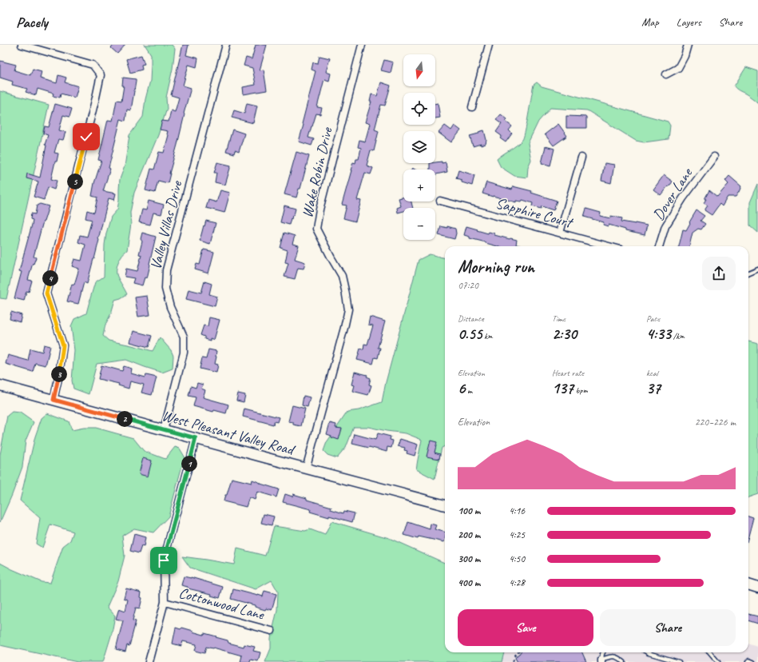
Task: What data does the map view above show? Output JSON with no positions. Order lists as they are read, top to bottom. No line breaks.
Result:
{"streets":{"main road":["West Pleasant Valley Road"],"street":["Wake Robin Drive","Dover Lane","Sapphire Court","Valley Villas Drive","Cottonwood Lane"]},"crossings":[["Wake Robin Drive","West Pleasant Valley Road"],["Valley Villas Drive","West Pleasant Valley Road"]],"north":"bottom","page":{"header":"Pacely","nav":["Map","Layers","Share"],"map_buttons":["+","−"],"pins":["5","4","3","2","1"],"heading":["Morning run","07:20"],"stats":[["Distance","0.55 km"],["Time","2:30"],["Pace","4:33 /km"],["Elevation","6 m"],["Heart rate","137 bpm"],["kcal","37"]],"chart":["Elevation","220–226 m"],"list":[{"name":"100 m","note":"4:16"},{"name":"200 m","note":"4:25"},{"name":"300 m","note":"4:50"},{"name":"400 m","note":"4:28"}],"buttons":["Save","Share"]}}
